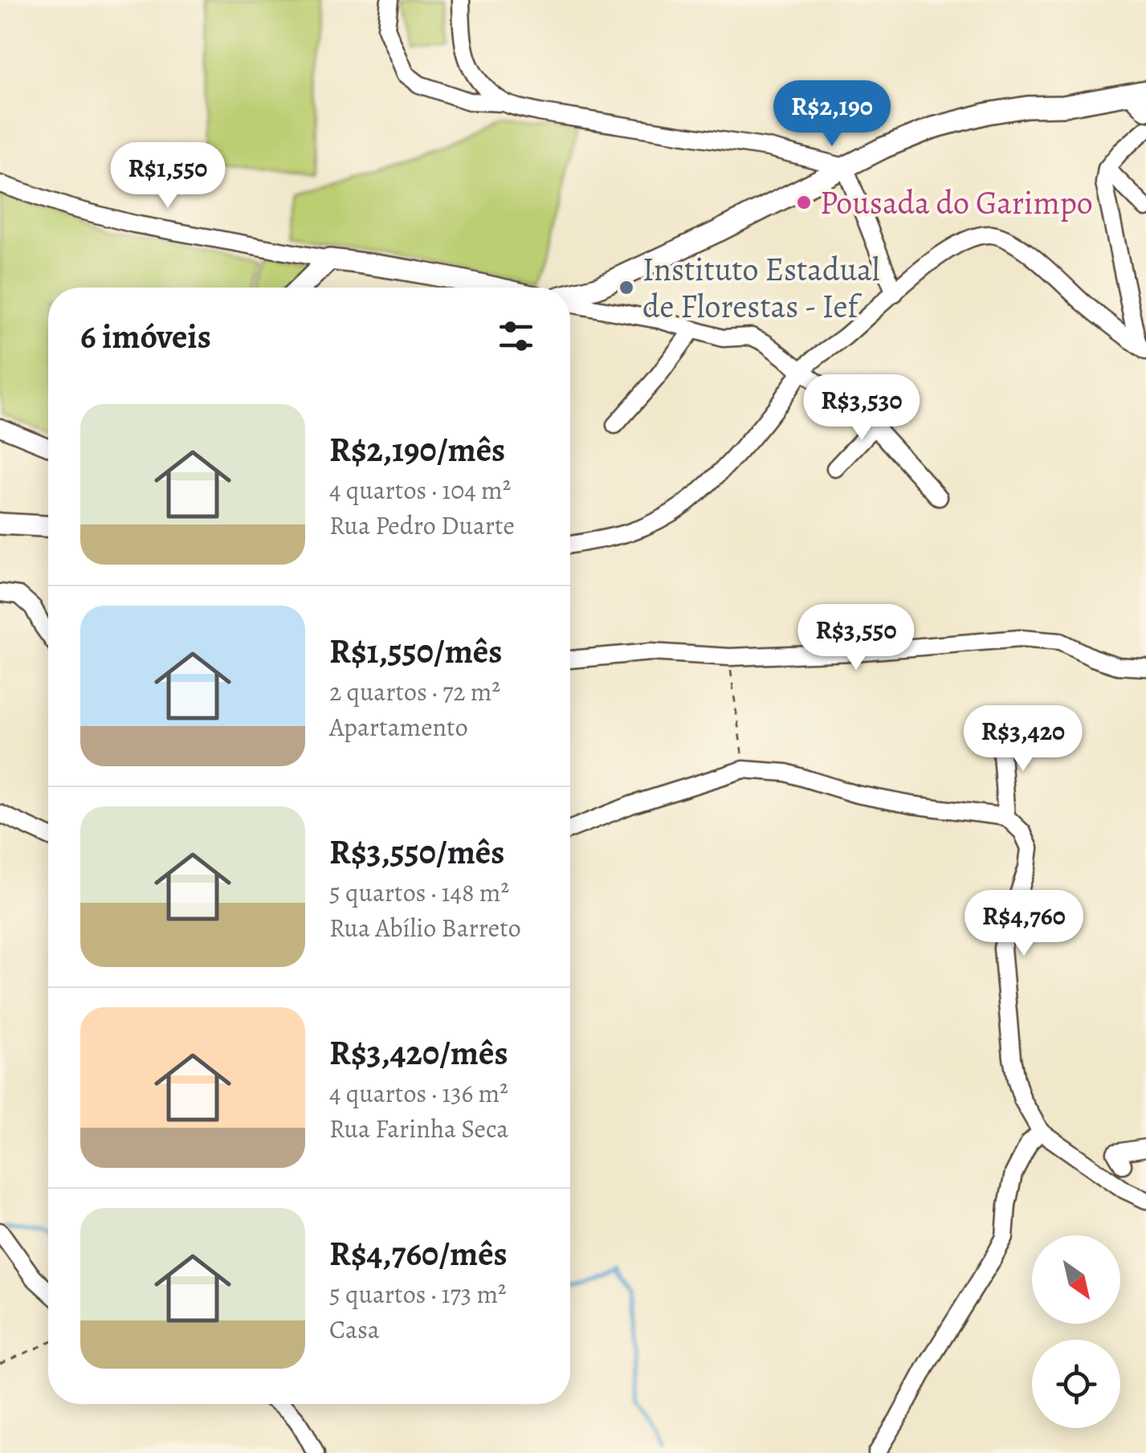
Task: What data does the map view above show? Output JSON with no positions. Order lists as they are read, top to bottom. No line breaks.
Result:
{"places":["Pousada do Garimpo","Instituto Estadual de Florestas - Ief"],"north":"bottom right","page":{"price":["R$2,190","R$1,550","R$3,530","R$3,550","R$3,420","R$4,760"],"heading":"6 imóveis","list":[{"name":"R$2,190/mês","note":"4 quartos · 104 m² · Rua Pedro Duarte"},{"name":"R$1,550/mês","note":"2 quartos · 72 m² · Apartamento"},{"name":"R$3,550/mês","note":"5 quartos · 148 m² · Rua Abílio Barreto"},{"name":"R$3,420/mês","note":"4 quartos · 136 m² · Rua Farinha Seca"},{"name":"R$4,760/mês","note":"5 quartos · 173 m² · Casa"}]}}
